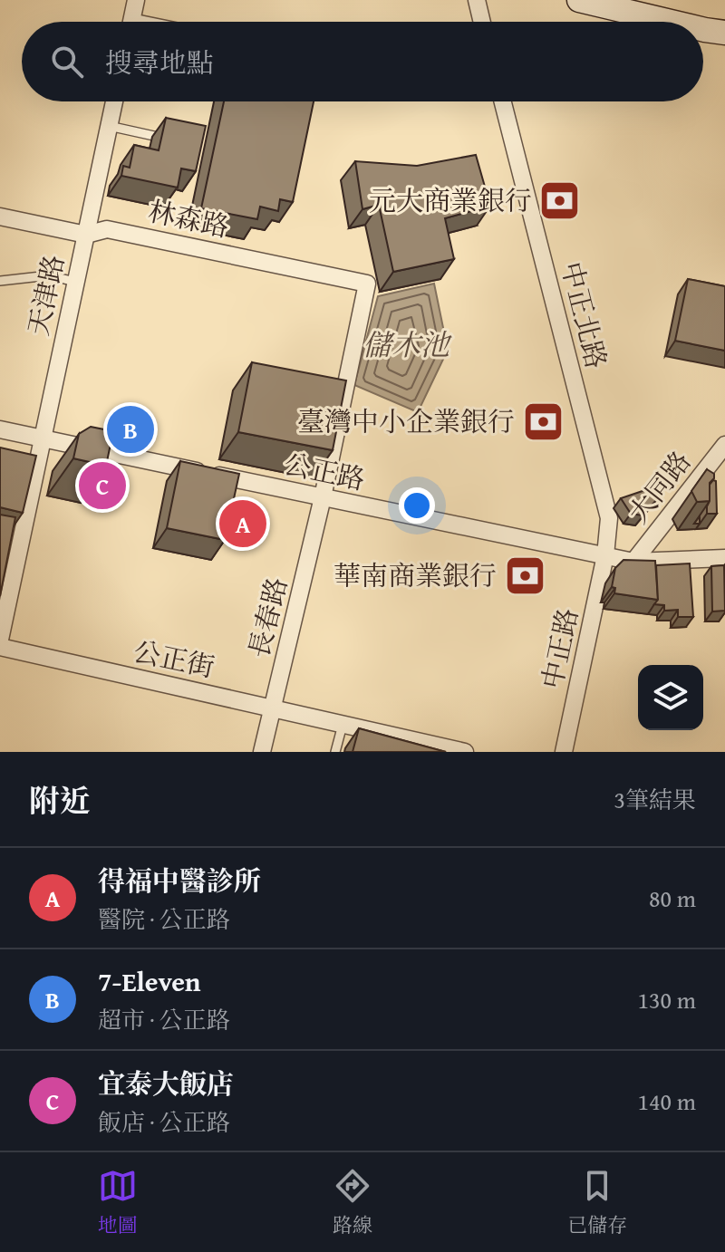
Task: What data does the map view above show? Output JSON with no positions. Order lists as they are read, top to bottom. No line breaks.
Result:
{"streets":{"street":["林森路","天津路","中正北路","公正路","大同路","長春路","中正路","公正街"]},"crossings":[["林森路","天津路"],["林森路","長春路"],["天津路","公正路"],["中正北路","公正路"],["中正北路","中正路"],["公正路","大同路"],["公正路","長春路"],["公正路","中正路"],["長春路","公正街"]],"water":["儲木池"],"places":{"bank":["元大商業銀行","臺灣中小企業銀行","華南商業銀行"]},"page":{"search":"搜尋地點","pins":["B","C","A"],"heading":["附近","3筆結果"],"list":[{"mark":"A","name":"得福中醫診所","note":"醫院 · 公正路","value":"80 m"},{"mark":"B","name":"7-Eleven","note":"超市 · 公正路","value":"130 m"},{"mark":"C","name":"宜泰大飯店","note":"飯店 · 公正路","value":"140 m"}],"nav":["地圖","路線","已儲存"]}}
